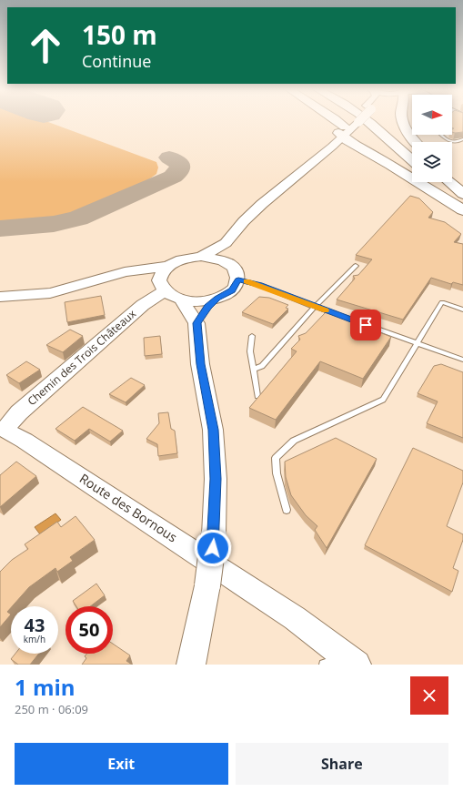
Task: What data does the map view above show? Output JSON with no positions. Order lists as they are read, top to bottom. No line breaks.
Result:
{"streets":{"main road":["Chemin des Trois Châteaux","Route des Bornous"]},"crossings":[["Chemin des Trois Châteaux","Route des Bornous"]],"north":"right","page":{"turn":["150 m","Continue"],"speed":"43 km/h","limit":"50","heading":["1 min","250 m · 06:09"],"buttons":["Exit","Share"]}}
